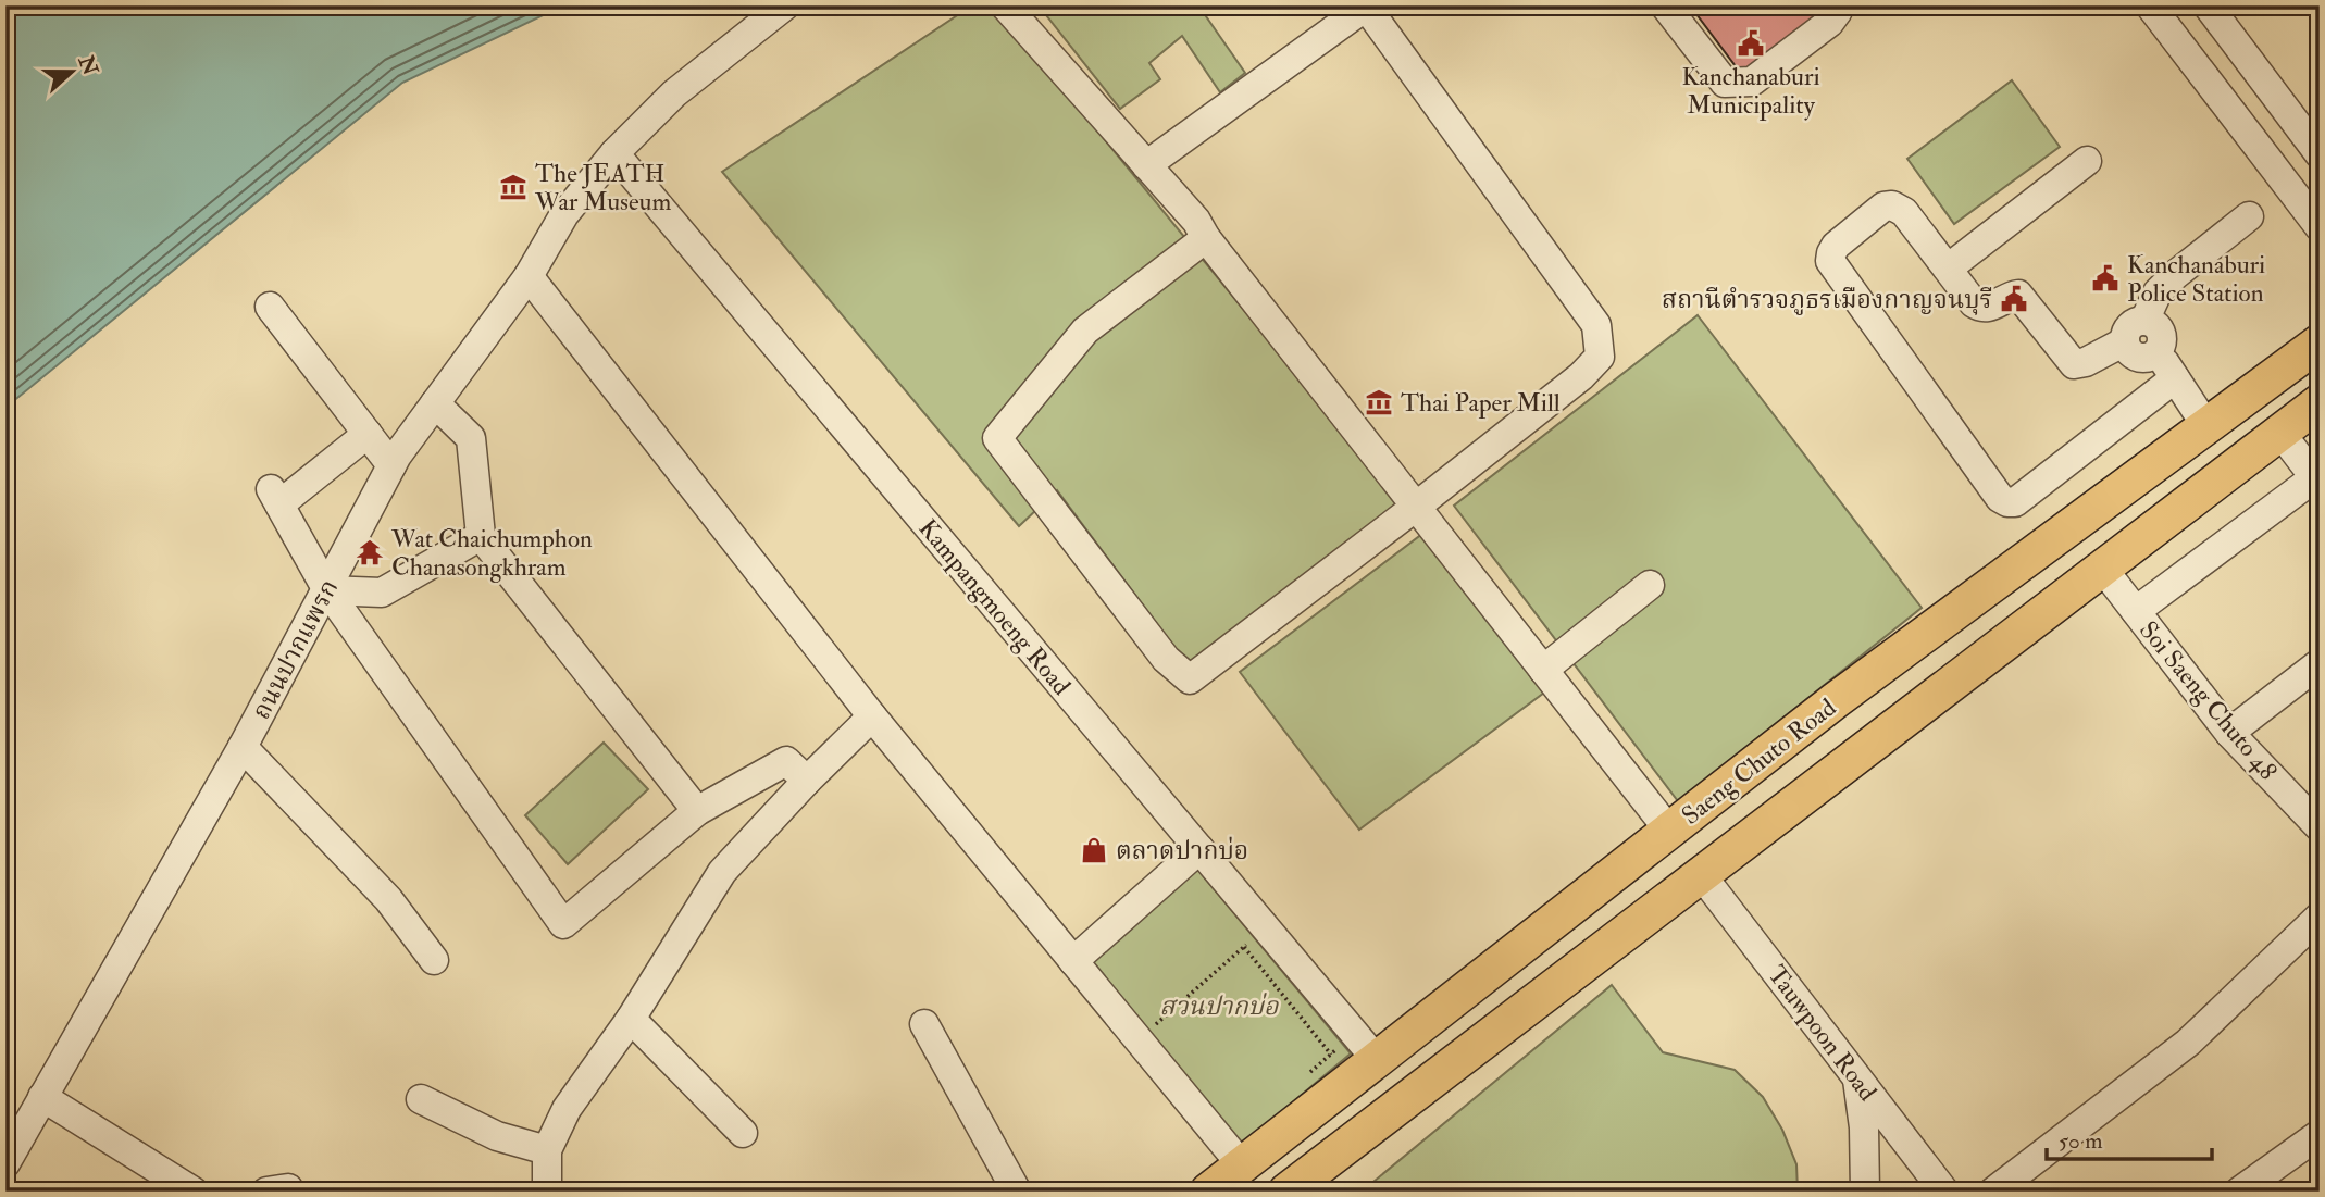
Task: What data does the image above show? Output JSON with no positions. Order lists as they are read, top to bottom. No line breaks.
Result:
{"streets":{"main road":["Saeng Chuto Road"],"street":["Kampangmoeng Road","ถนนปากแพรก","Soi Saeng Chuto 48","Tauwpoon Road"]},"crossings":[["Kampangmoeng Road","ถนนปากแพรก"],["Kampangmoeng Road","Saeng Chuto Road"]],"parks":["สวนปากบ่อ"],"places":{"public building":["Kanchanaburi Municipality","Kanchanaburi Police Station","สถานีตำรวจภูธรเมืองกาญจนบุรี"],"museum":["The JEATH War Museum","Thai Paper Mill"],"temple":["Wat Chaichumphon Chanasongkhram"],"shop":["ตลาดปากบ่อ"]},"scale_bar":"50 m","north":"right"}
